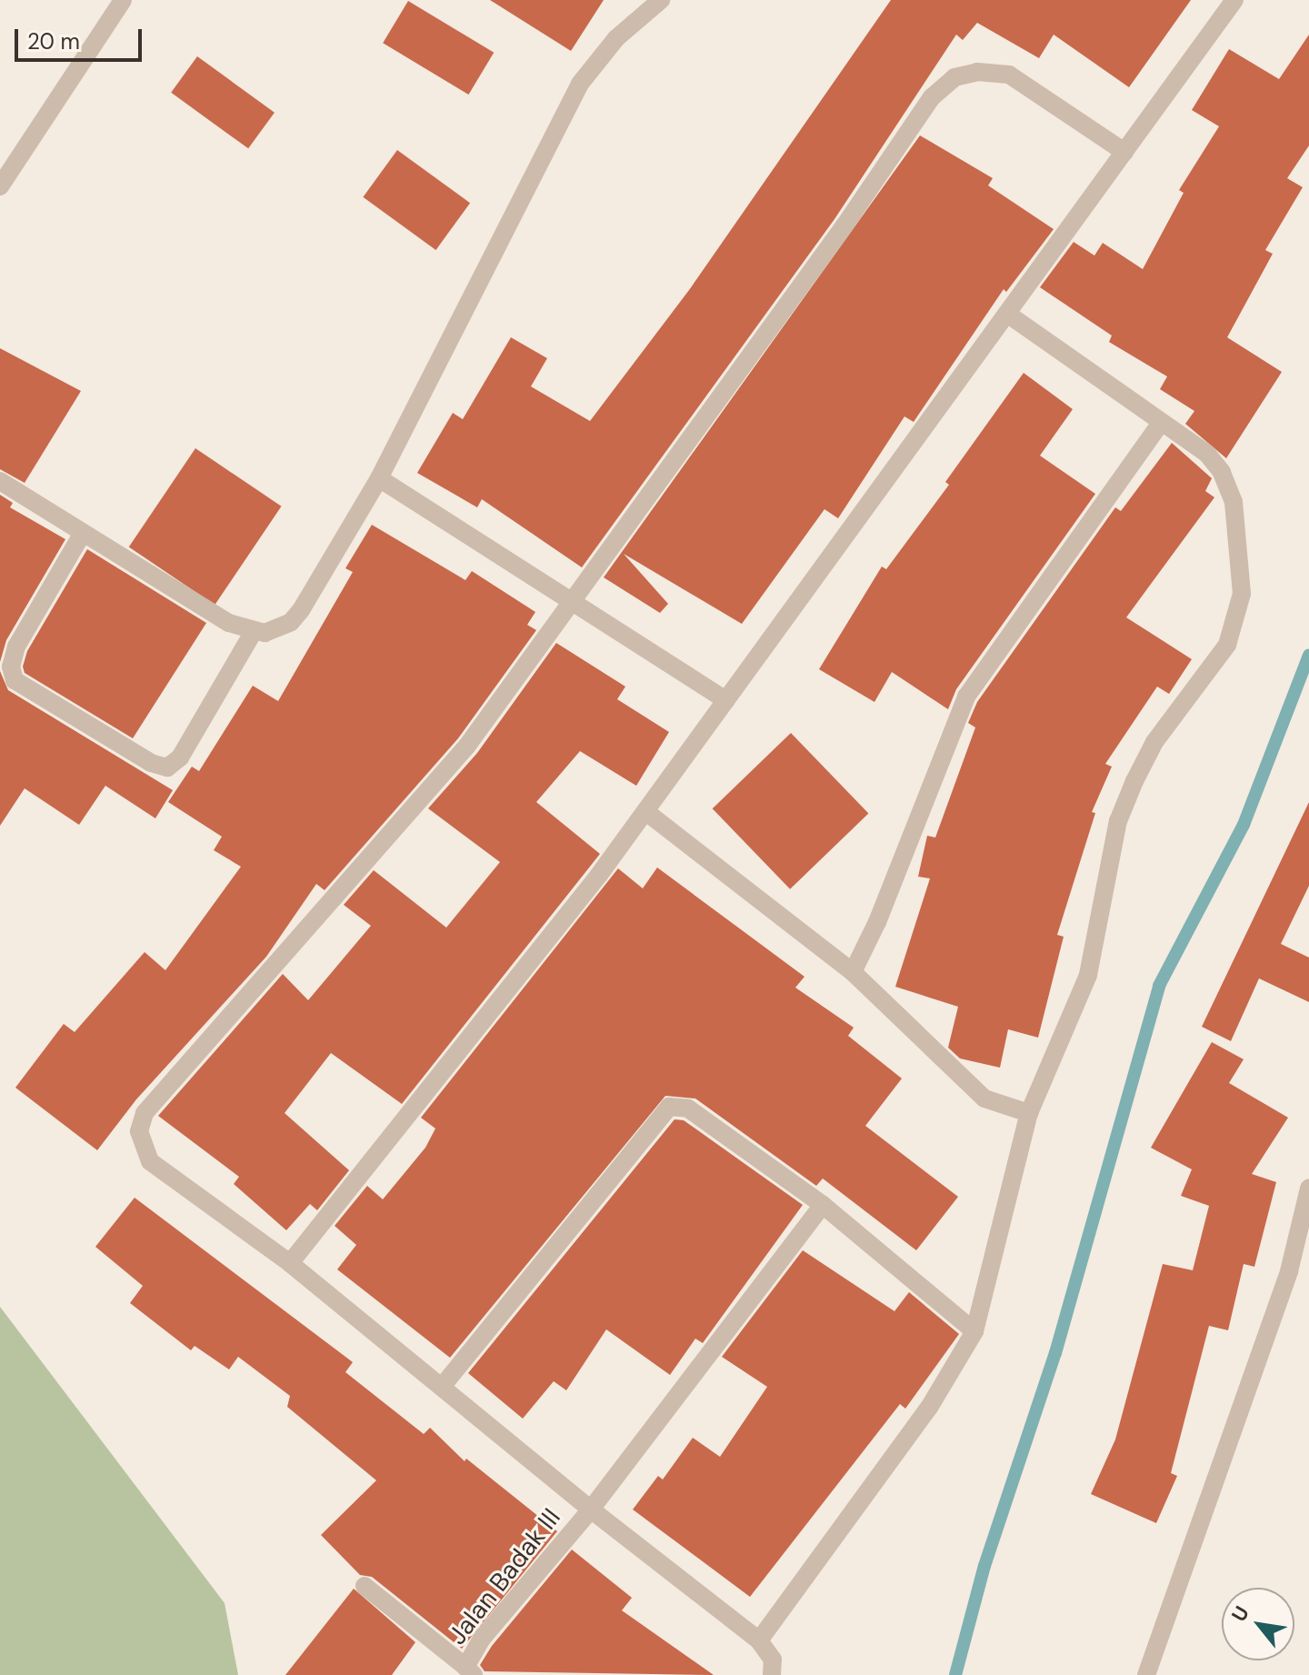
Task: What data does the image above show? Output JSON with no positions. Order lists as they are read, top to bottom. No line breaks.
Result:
{"streets":{"street":["Jalan Badak III"]},"scale_bar":"20 m","north":"top left"}
